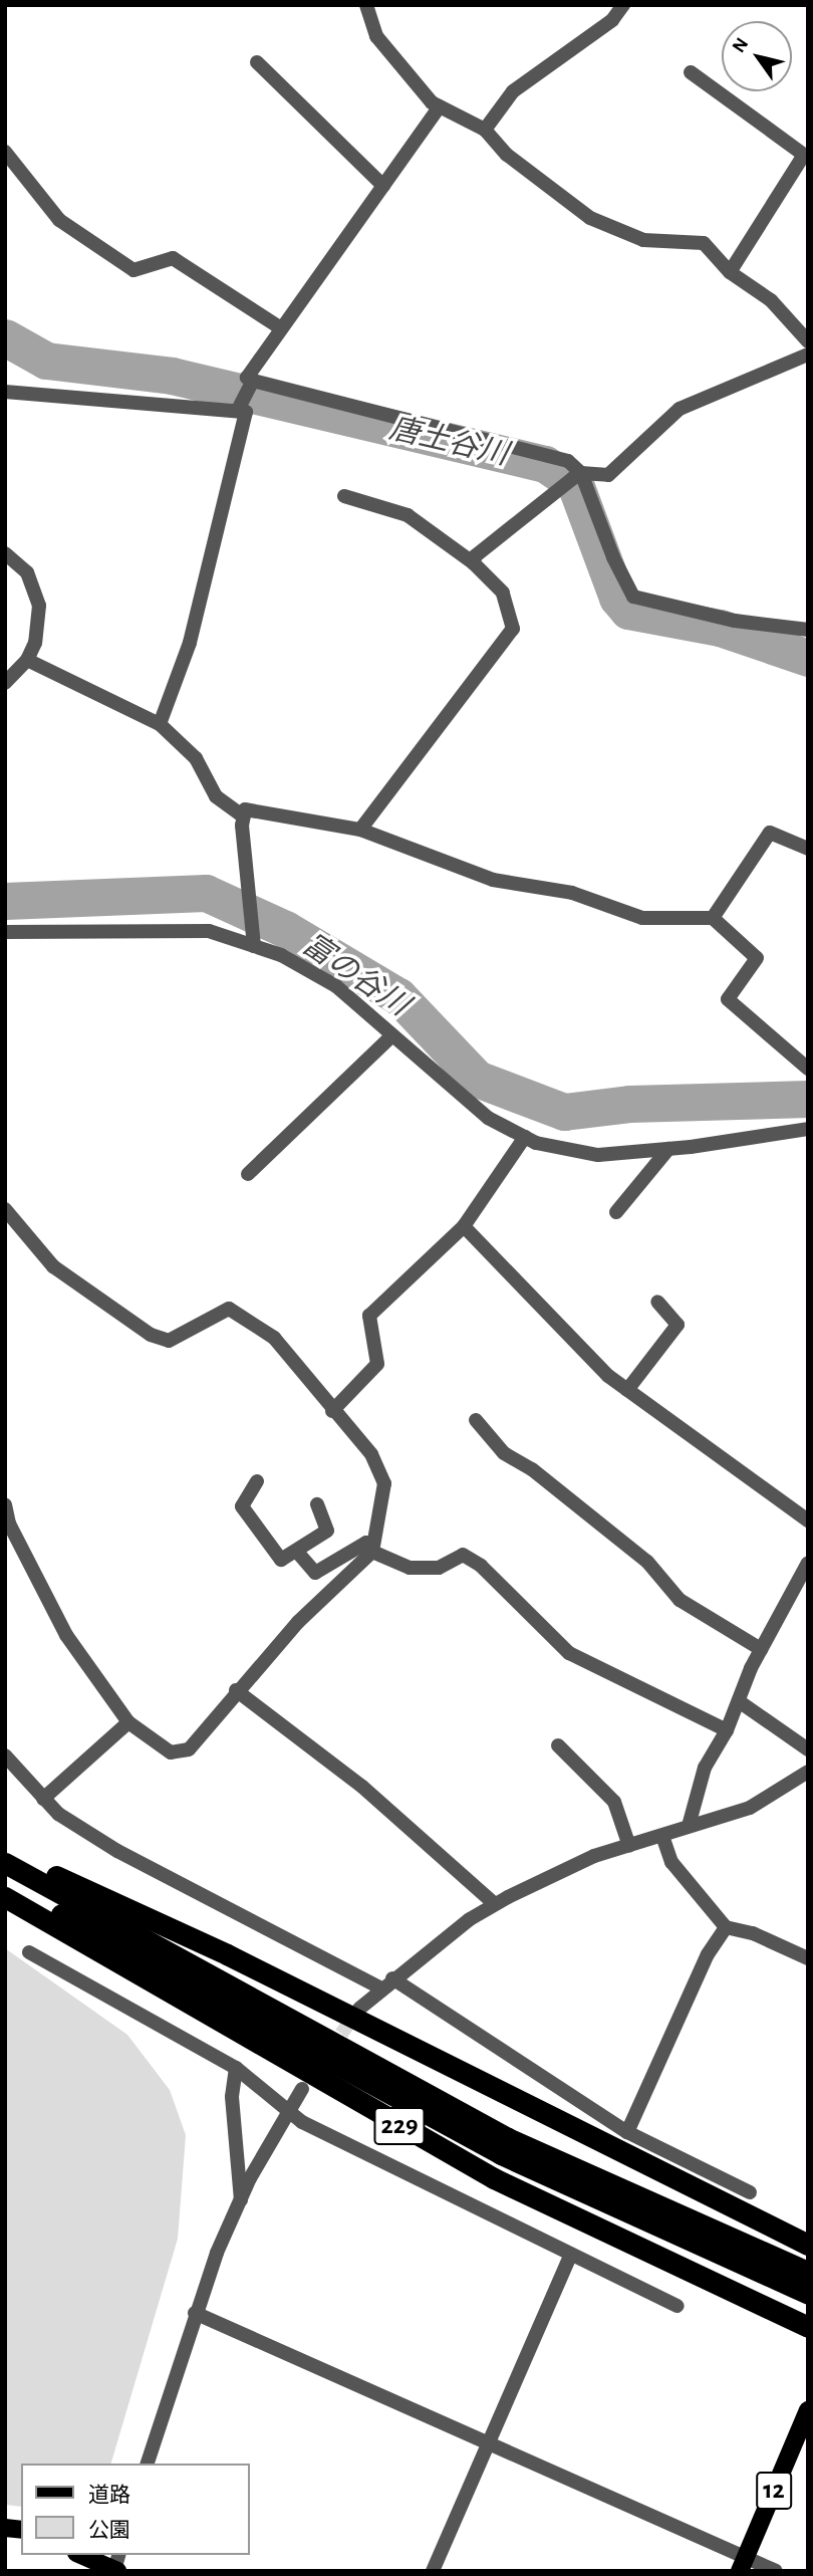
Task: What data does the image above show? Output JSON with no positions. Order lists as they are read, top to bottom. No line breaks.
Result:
{"streets":{"highway":["229"],"main road":["12"]},"water":["唐土谷川","富の谷川"],"legend":["道路","公園"],"north":"top left"}
